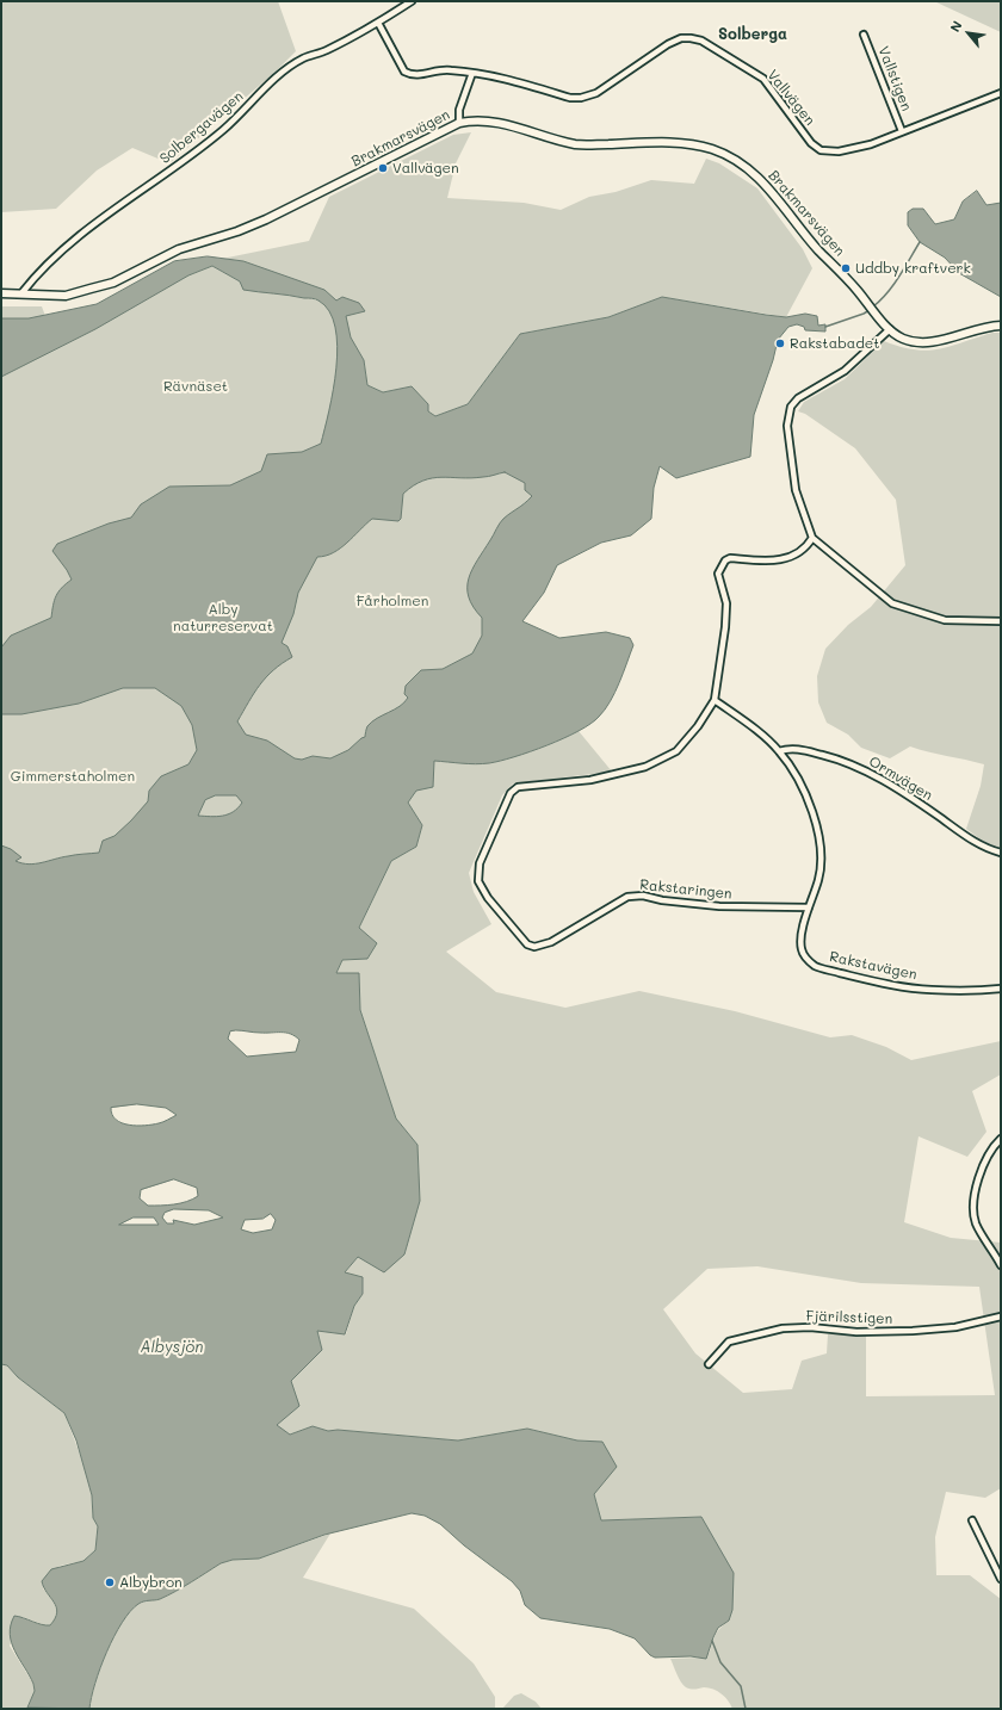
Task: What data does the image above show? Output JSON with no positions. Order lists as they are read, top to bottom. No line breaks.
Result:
{"streets":{"street":["Vallstigen","Vallvägen","Solbergavägen","Brakmarsvägen","Ormvägen","Rakstaringen","Rakstavägen","Fjärilsstigen"]},"crossings":[["Vallstigen","Vallvägen"],["Vallvägen","Solbergavägen"],["Solbergavägen","Brakmarsvägen"],["Ormvägen","Rakstavägen"],["Rakstaringen","Rakstavägen"]],"districts":["Solberga"],"water":["Albysjön"],"parks":["Rävnäset","Fårholmen","Alby naturreservat","Gimmerstaholmen"],"places":["Vallvägen","Uddby kraftverk","Rakstabadet","Albybron"],"north":"top left"}
